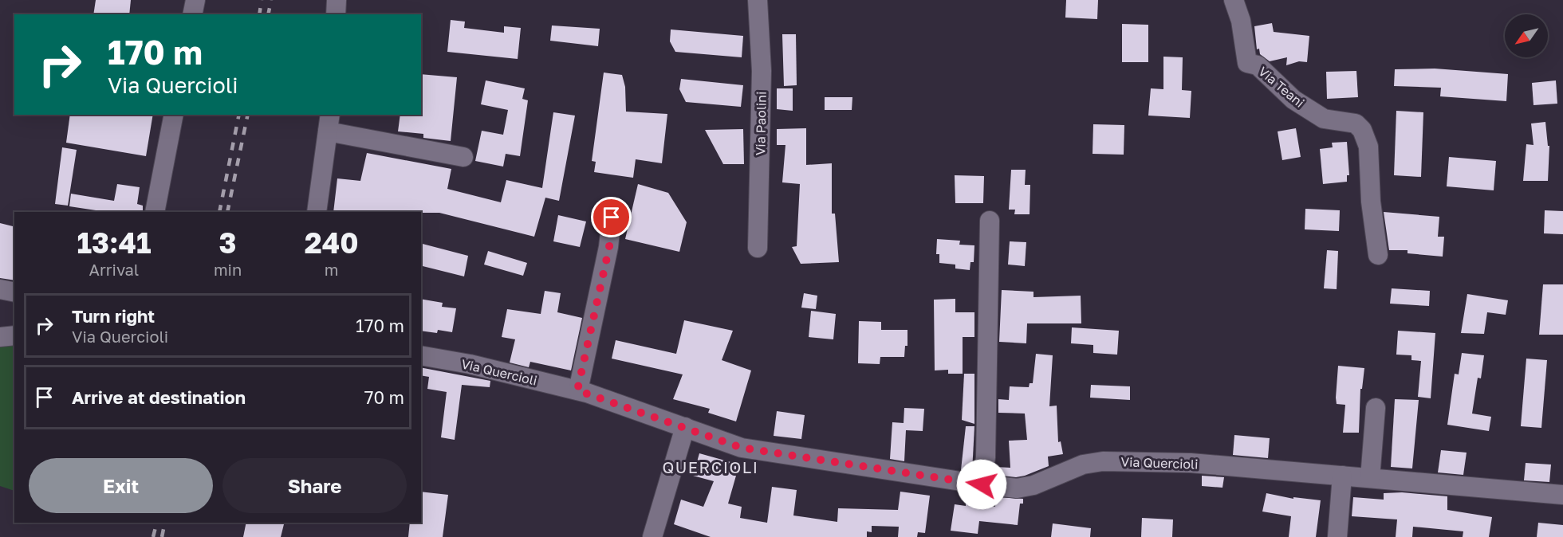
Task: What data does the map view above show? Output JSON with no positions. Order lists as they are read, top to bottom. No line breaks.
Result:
{"streets":{"street":["Via Teani","Via Paolini","Via Quercioli"]},"districts":["QUERCIOLI"],"north":"bottom left","page":{"turn":["170 m","Via Quercioli"],"eta":["13:41","Arrival","3","min","240","m"],"list":[{"name":"Turn right","note":"Via Quercioli","value":"170 m"},{"name":"Arrive at destination","value":"70 m"}],"buttons":["Exit","Share"]}}
